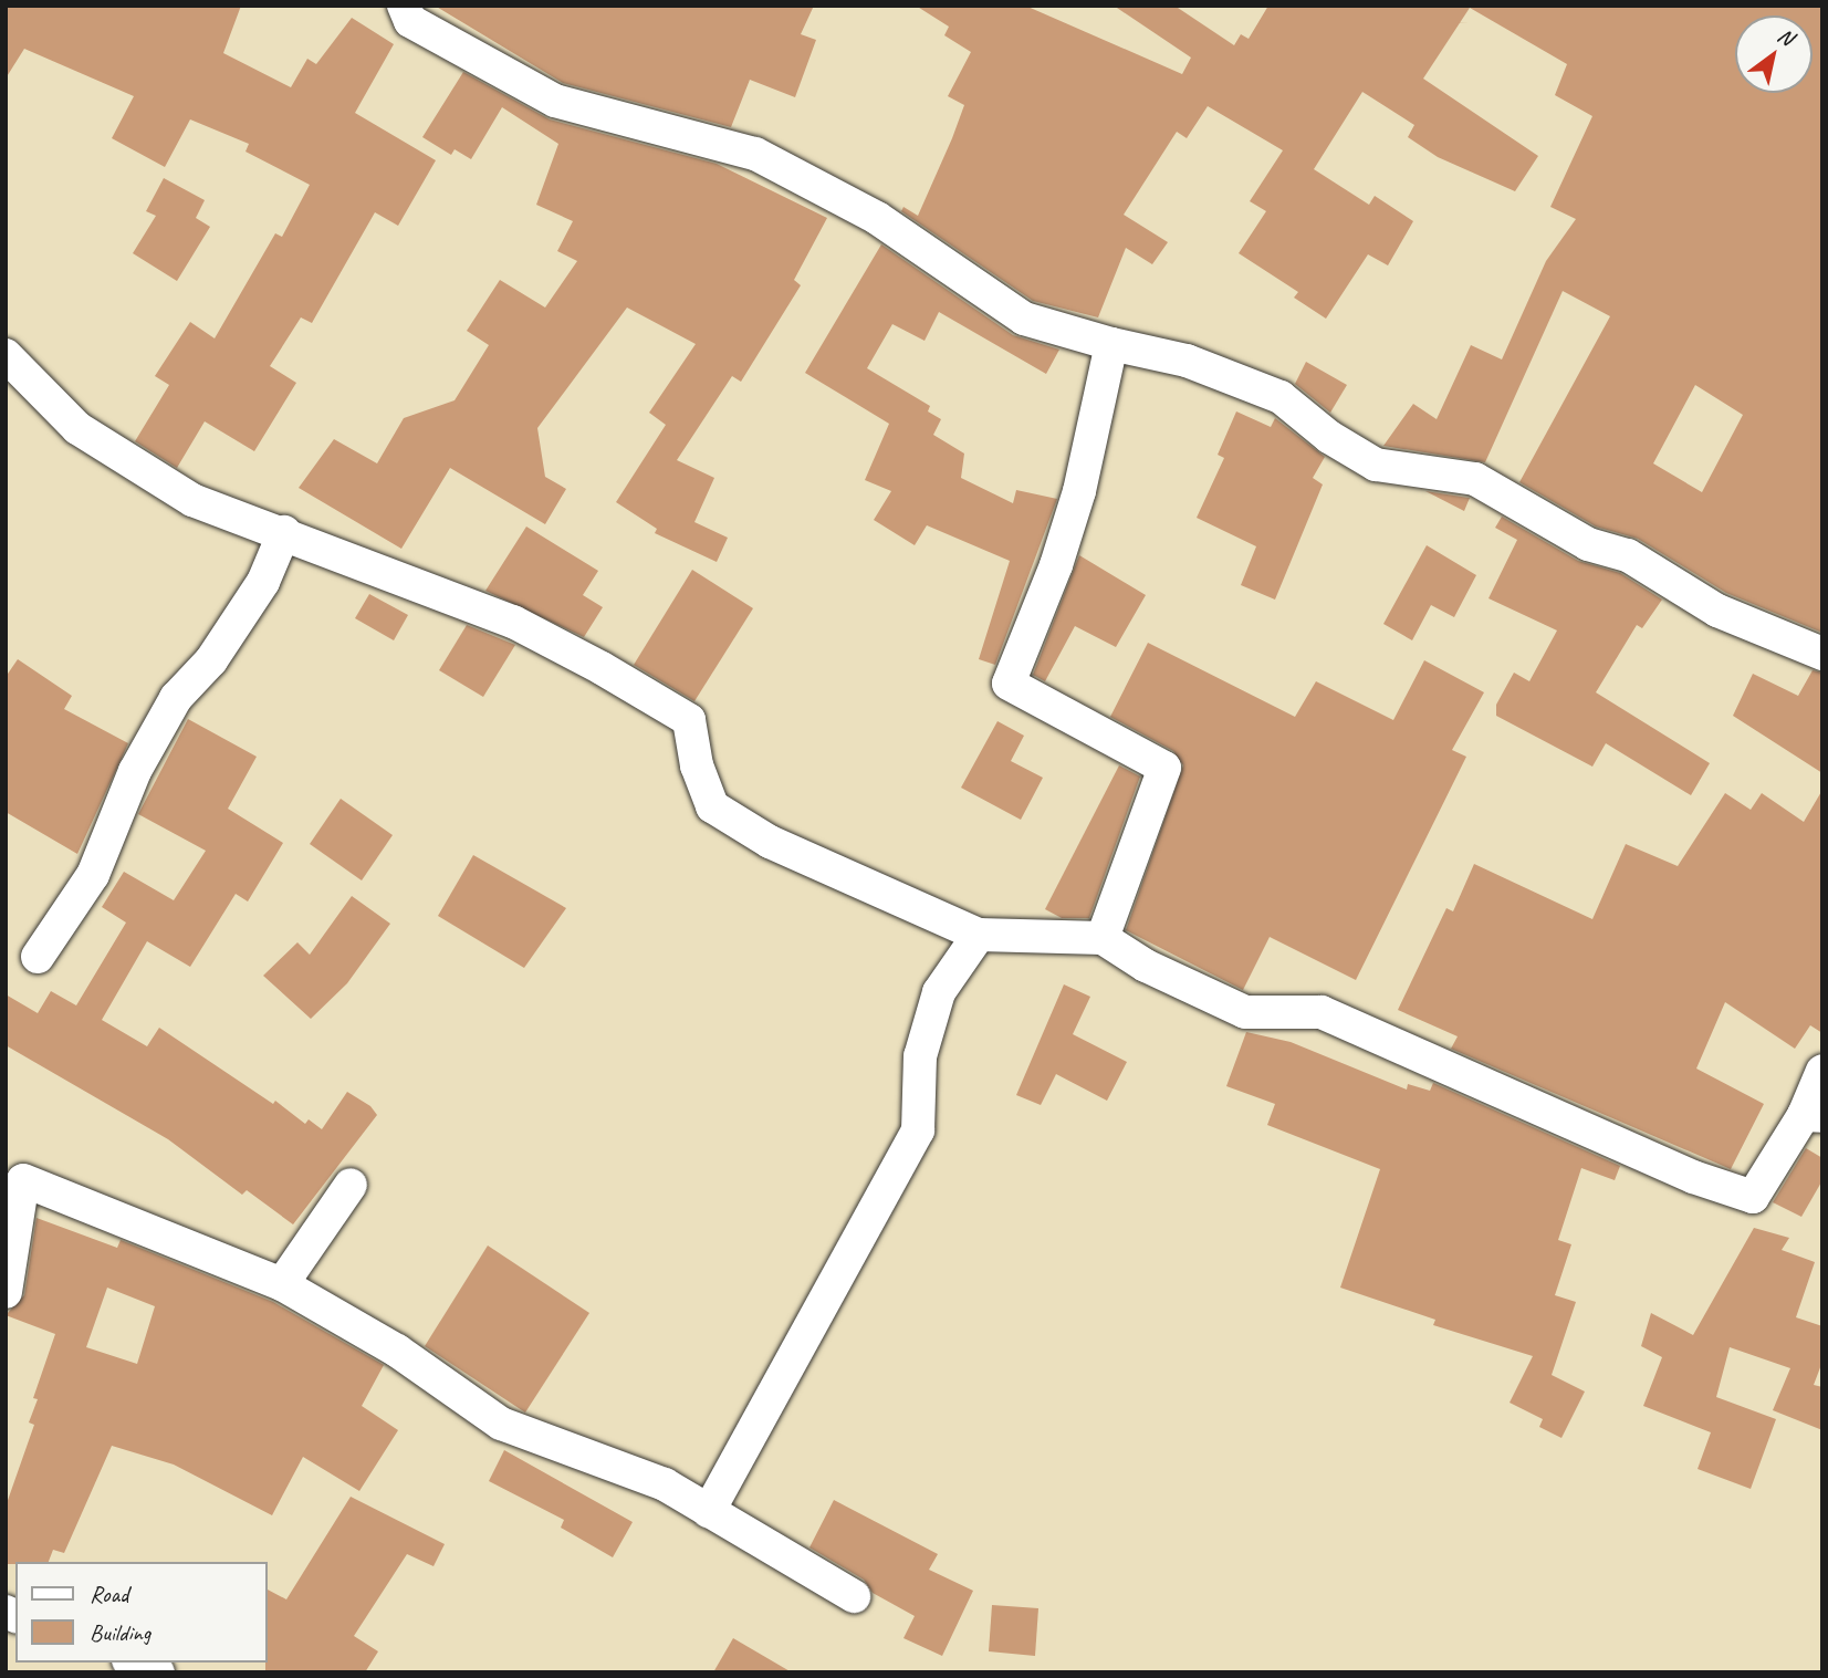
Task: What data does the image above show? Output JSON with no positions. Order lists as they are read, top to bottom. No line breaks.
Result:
{"legend":["Road","Building"],"north":"top right"}
